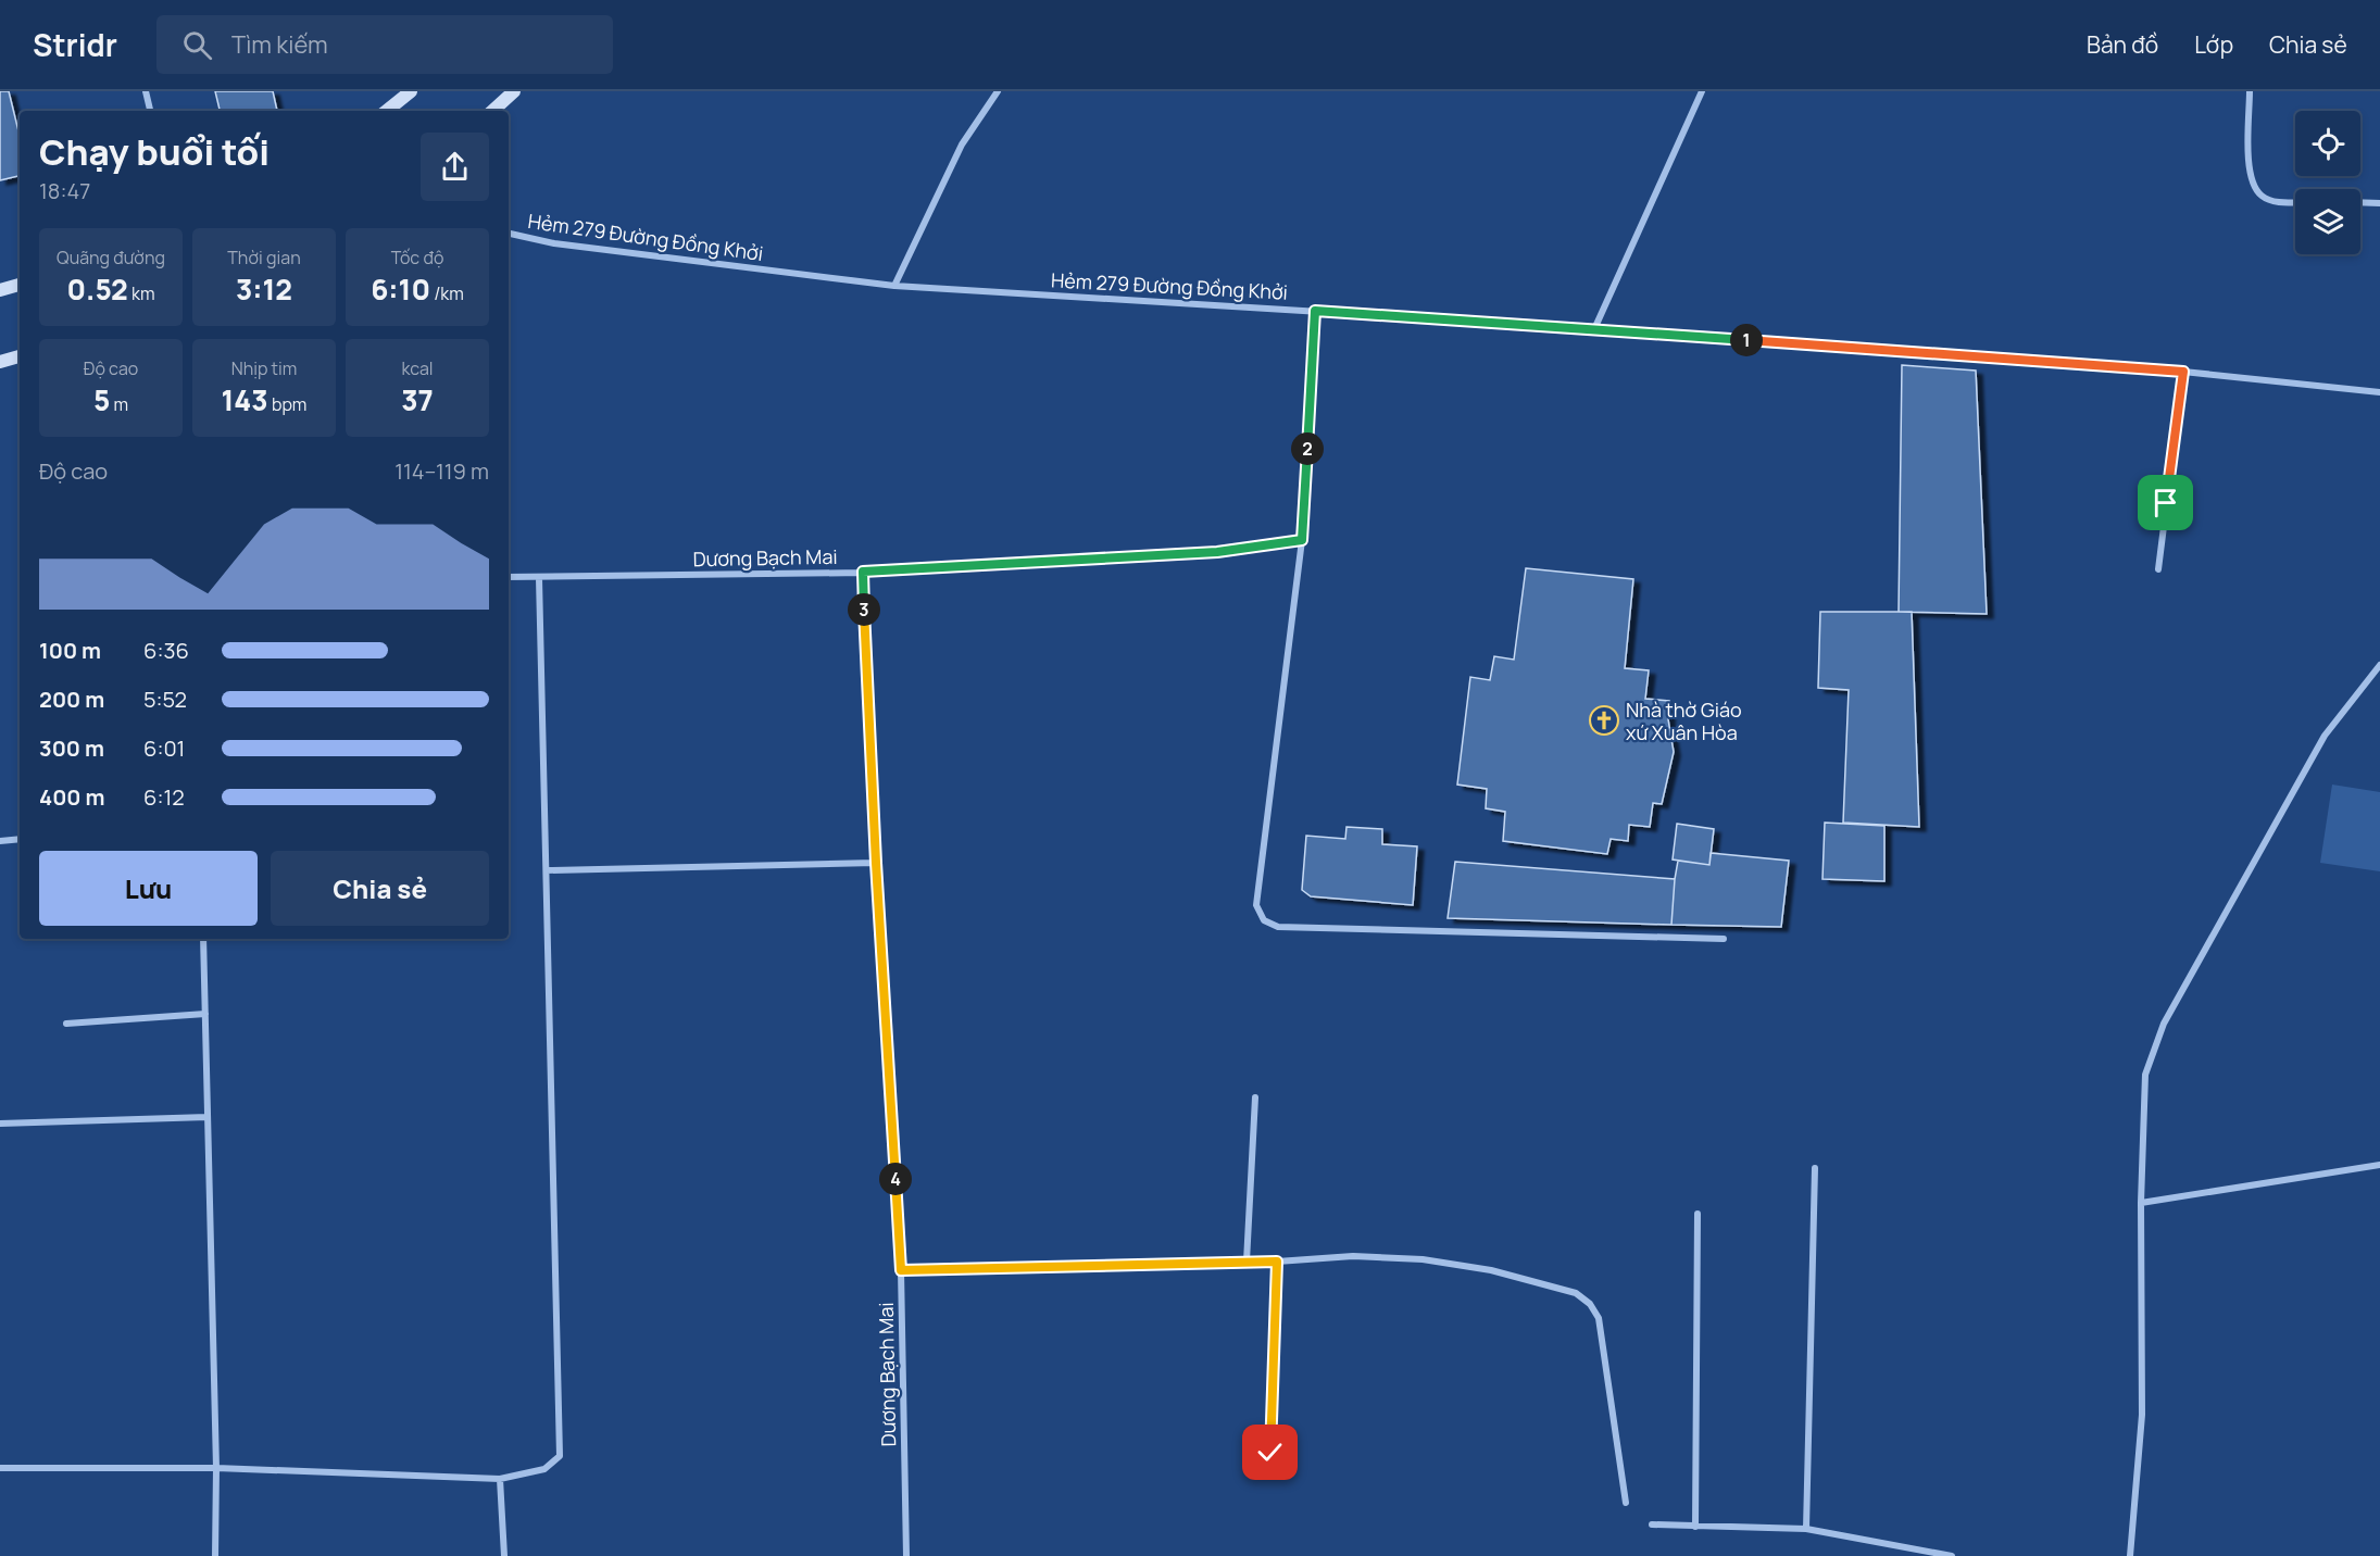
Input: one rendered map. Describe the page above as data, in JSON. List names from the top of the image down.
{
  "streets": {
    "street": ["Hẻm 279 Đường Đồng Khởi", "Dương Bạch Mai"]
  },
  "places": {
    "church": ["Nhà thờ Giáo xứ Xuân Hòa"]
  },
  "page": {
    "header": "Stridr",
    "search": "Tìm kiếm",
    "nav": ["Bản đồ", "Lớp", "Chia sẻ"],
    "heading": ["Chạy buổi tối", "18:47"],
    "stats": [
      ["Quãng đường", "0.52 km"],
      ["Thời gian", "3:12"],
      ["Tốc độ", "6:10 /km"],
      ["Độ cao", "5 m"],
      ["Nhịp tim", "143 bpm"],
      ["kcal", "37"]
    ],
    "pins": [
      "1",
      "2",
      "3",
      "4"
    ],
    "chart": ["Độ cao", "114–119 m"],
    "list": [
      {
        "name": "100 m",
        "note": "6:36"
      },
      {
        "name": "200 m",
        "note": "5:52"
      },
      {
        "name": "300 m",
        "note": "6:01"
      },
      {
        "name": "400 m",
        "note": "6:12"
      }
    ],
    "buttons": ["Lưu", "Chia sẻ"]
  }
}
